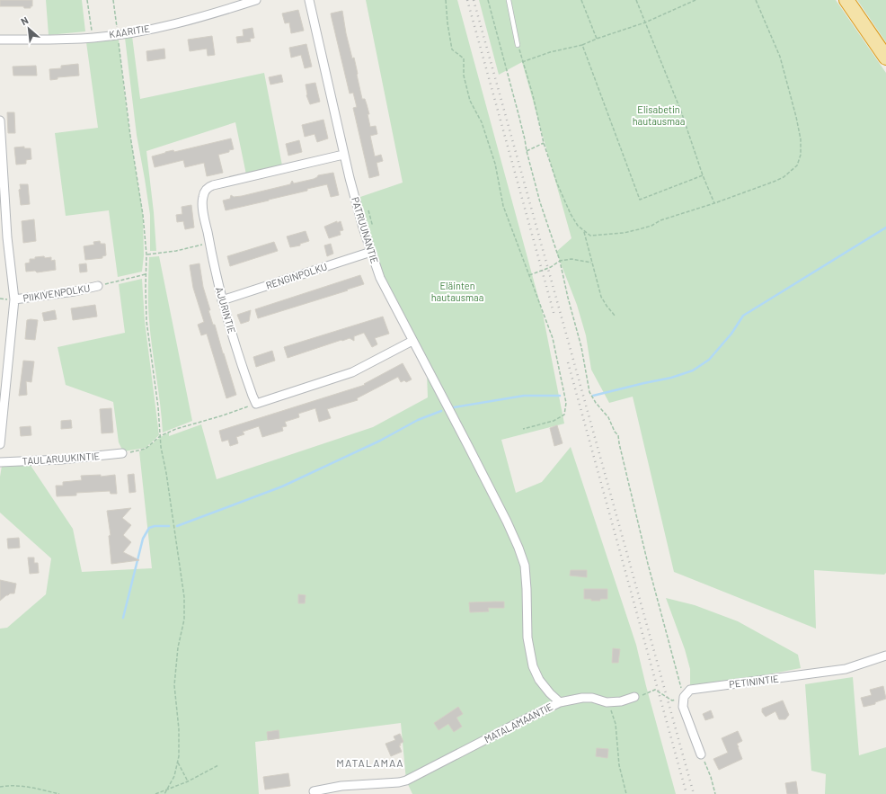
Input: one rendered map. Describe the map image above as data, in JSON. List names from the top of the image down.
{
  "streets": {
    "street": [
      "KAARITIE",
      "PATRUUNANTIE",
      "RENGINPOLKU",
      "PIIKIVENPOLKU",
      "AJURINTIE",
      "TAULARUUKINTIE",
      "PETININTIE",
      "MATALAMAANTIE"
    ]
  },
  "crossings": [
    ["PATRUUNANTIE", "RENGINPOLKU"],
    ["PATRUUNANTIE", "AJURINTIE"],
    ["PATRUUNANTIE", "MATALAMAANTIE"],
    ["RENGINPOLKU", "AJURINTIE"]
  ],
  "districts": ["MATALAMAA"],
  "parks": ["Elisabetin hautausmaa", "Eläinten hautausmaa"],
  "north": "top left"
}
